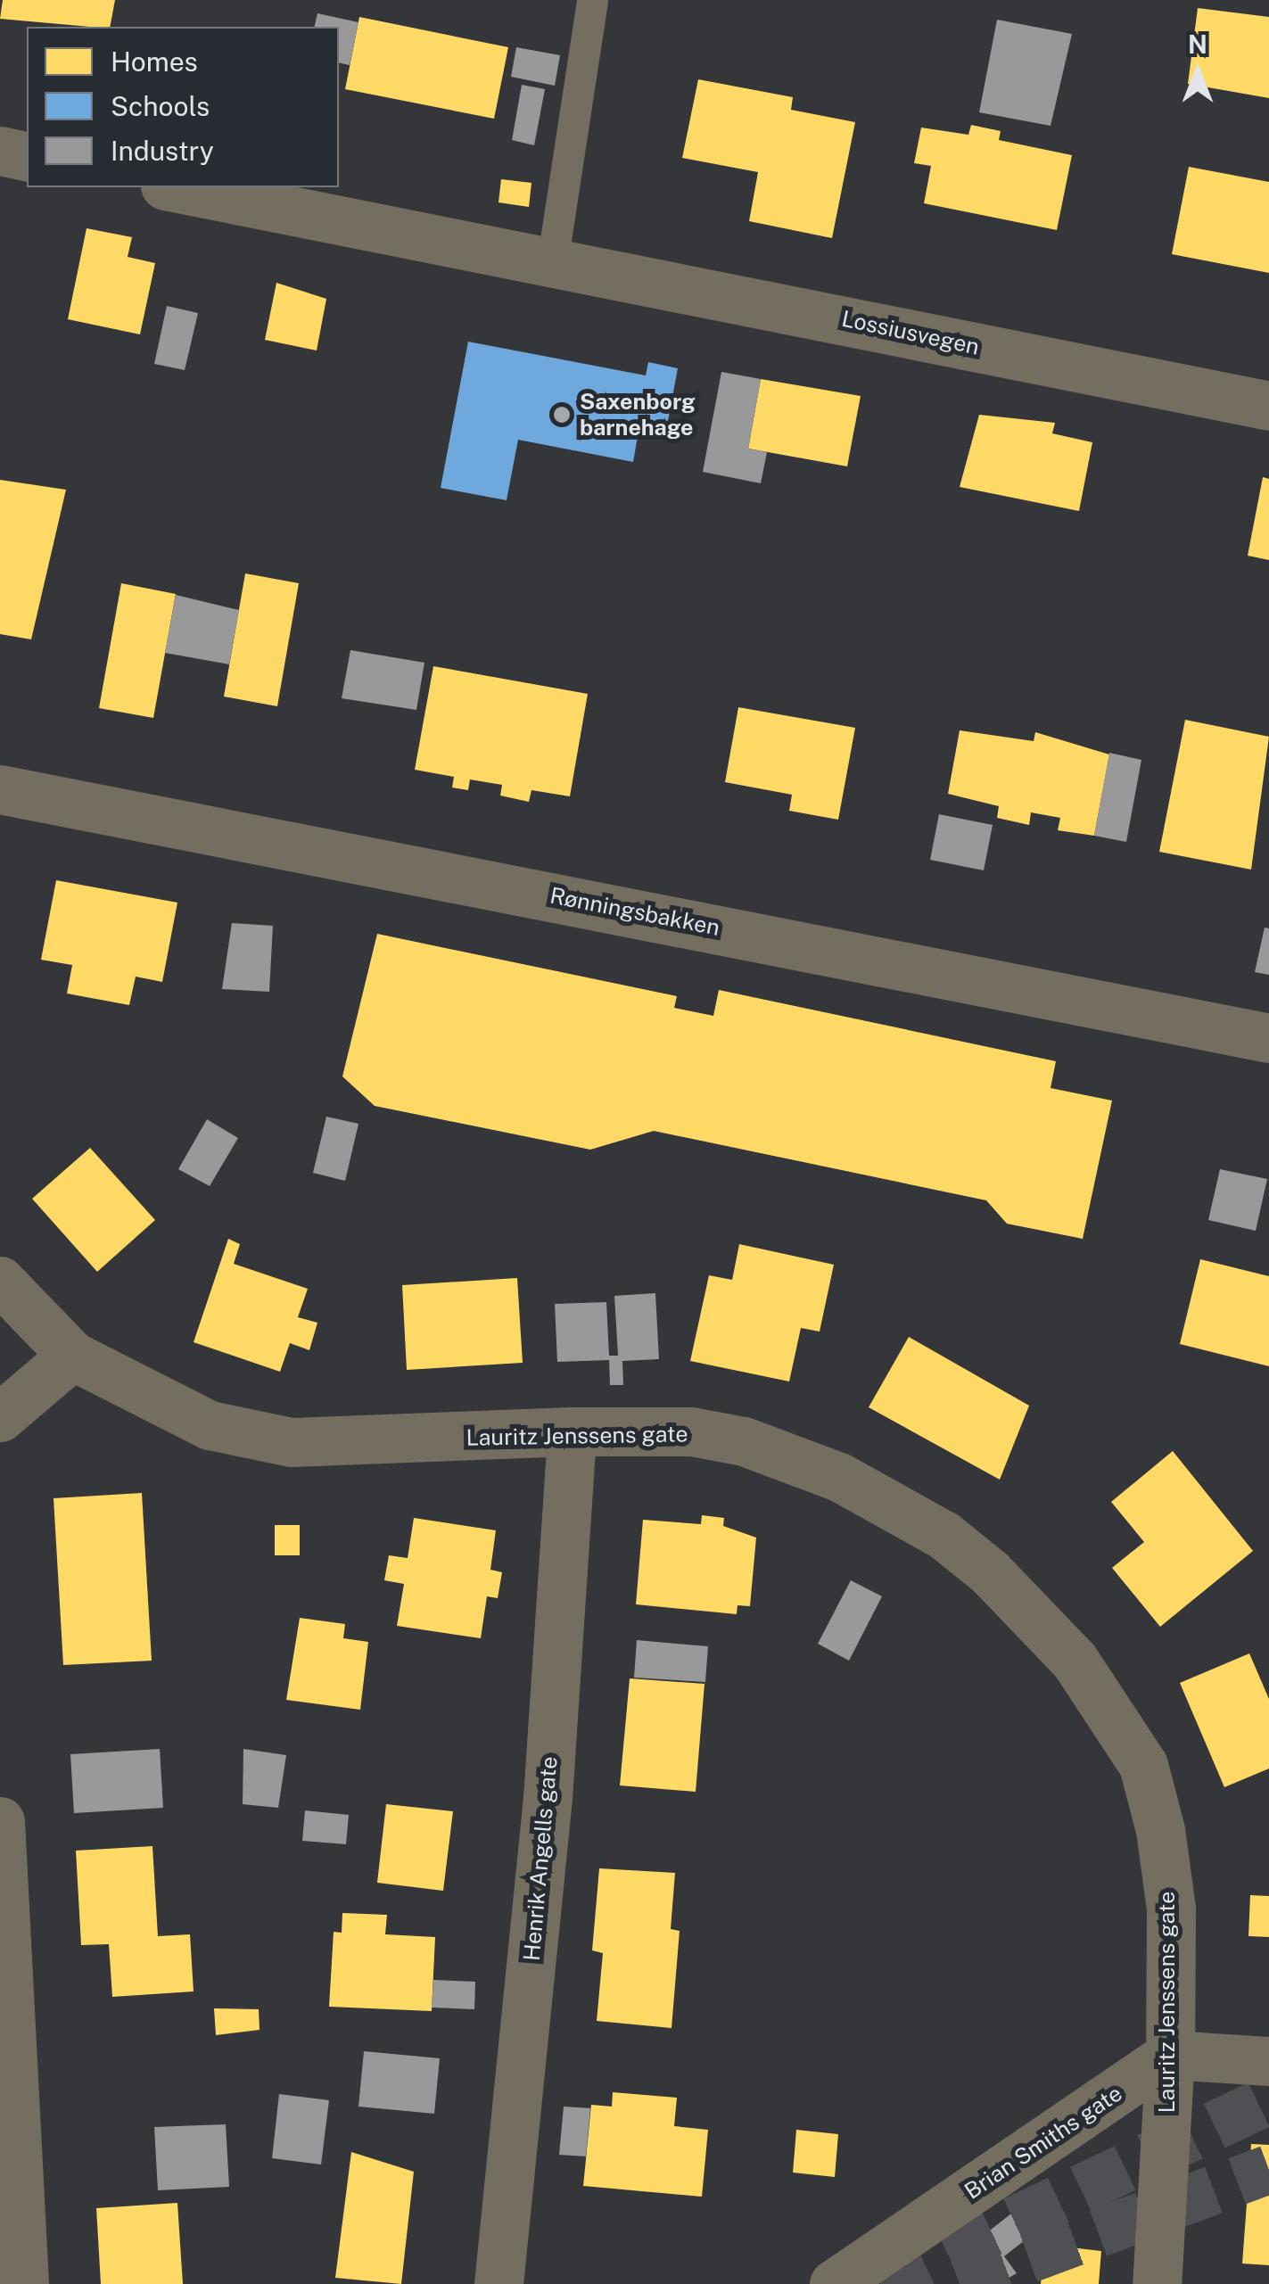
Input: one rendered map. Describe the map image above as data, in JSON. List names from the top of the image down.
{
  "streets": {
    "street": [
      "Lossiusvegen",
      "Rønningsbakken",
      "Lauritz Jenssens gate",
      "Henrik Angells gate",
      "Brian Smiths gate"
    ]
  },
  "crossings": [
    ["Lauritz Jenssens gate", "Henrik Angells gate"],
    ["Lauritz Jenssens gate", "Brian Smiths gate"]
  ],
  "places": ["Saxenborg barnehage"],
  "legend": ["Homes", "Schools", "Industry"],
  "north": "top"
}
